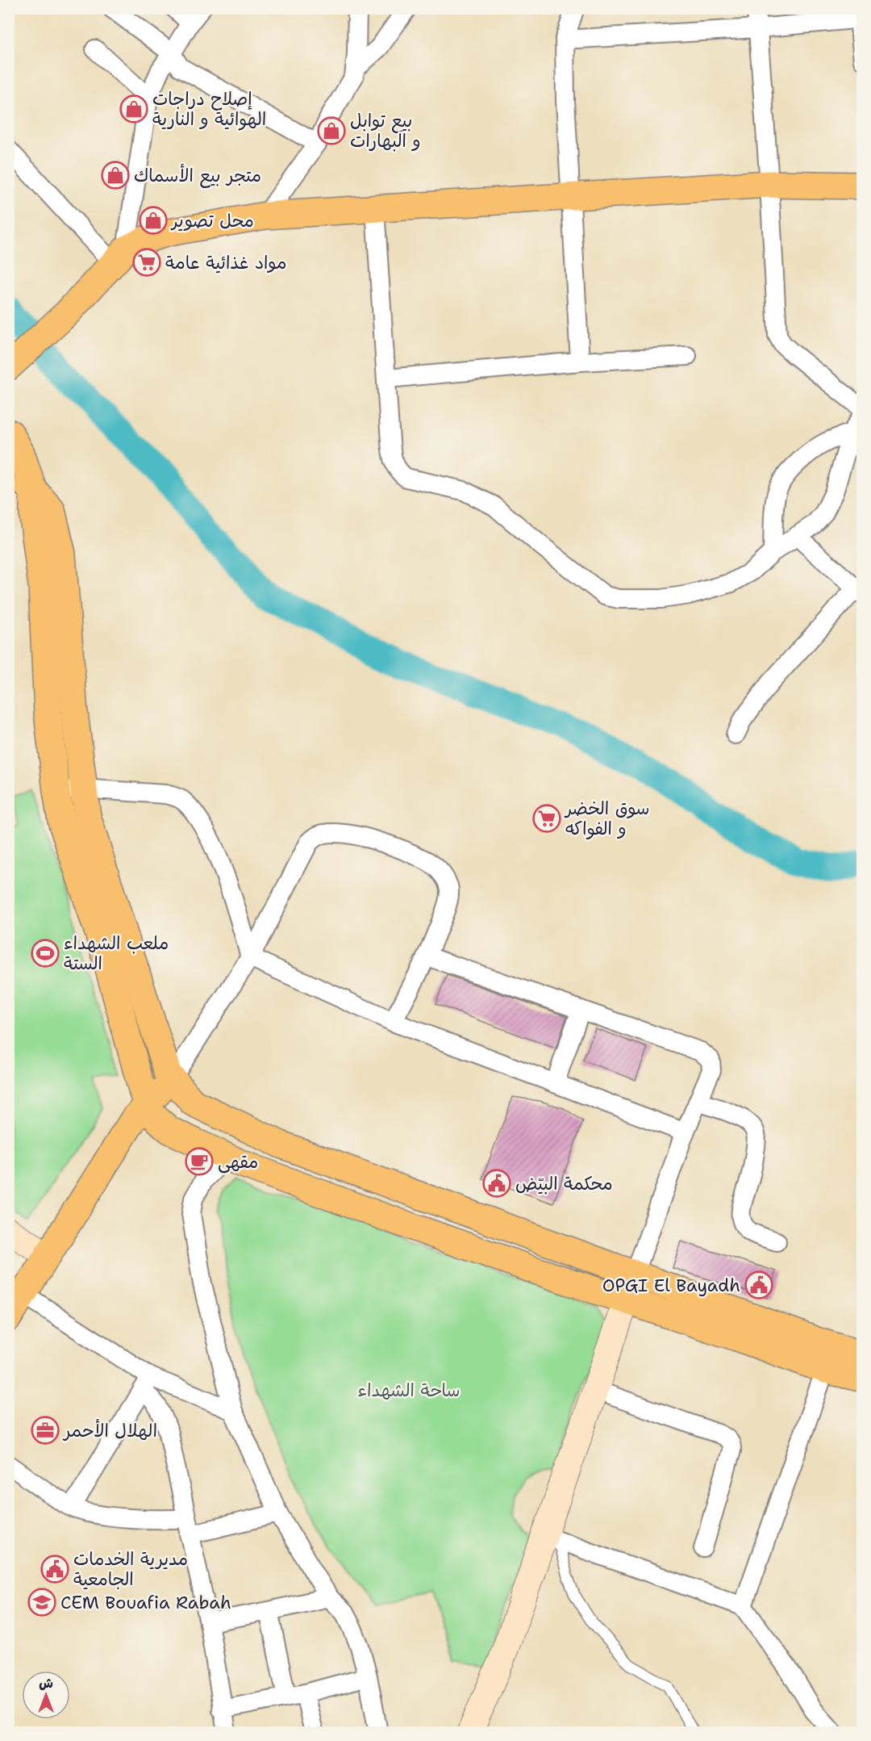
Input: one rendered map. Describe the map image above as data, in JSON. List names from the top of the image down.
{
  "parks": ["ساحة الشهداء"],
  "places": {
    "shop": [
      "إصلاح دراجات الهوائية و النارية",
      "بيع توابل و البهارات",
      "متجر بيع الأسماك",
      "محل تصوير"
    ],
    "supermarket": ["مواد غذائية عامة", "سوق الخضر و الفواكه"],
    "sports": ["ملعب الشهداء الستة"],
    "cafe": ["مقهى"],
    "public building": ["محكمة البيّض", "OPGI El Bayadh", "مديرية الخدمات الجامعية"],
    "office": ["الهلال الأحمر"],
    "school or university": ["CEM Bouafia Rabah"]
  },
  "north": "top"
}
